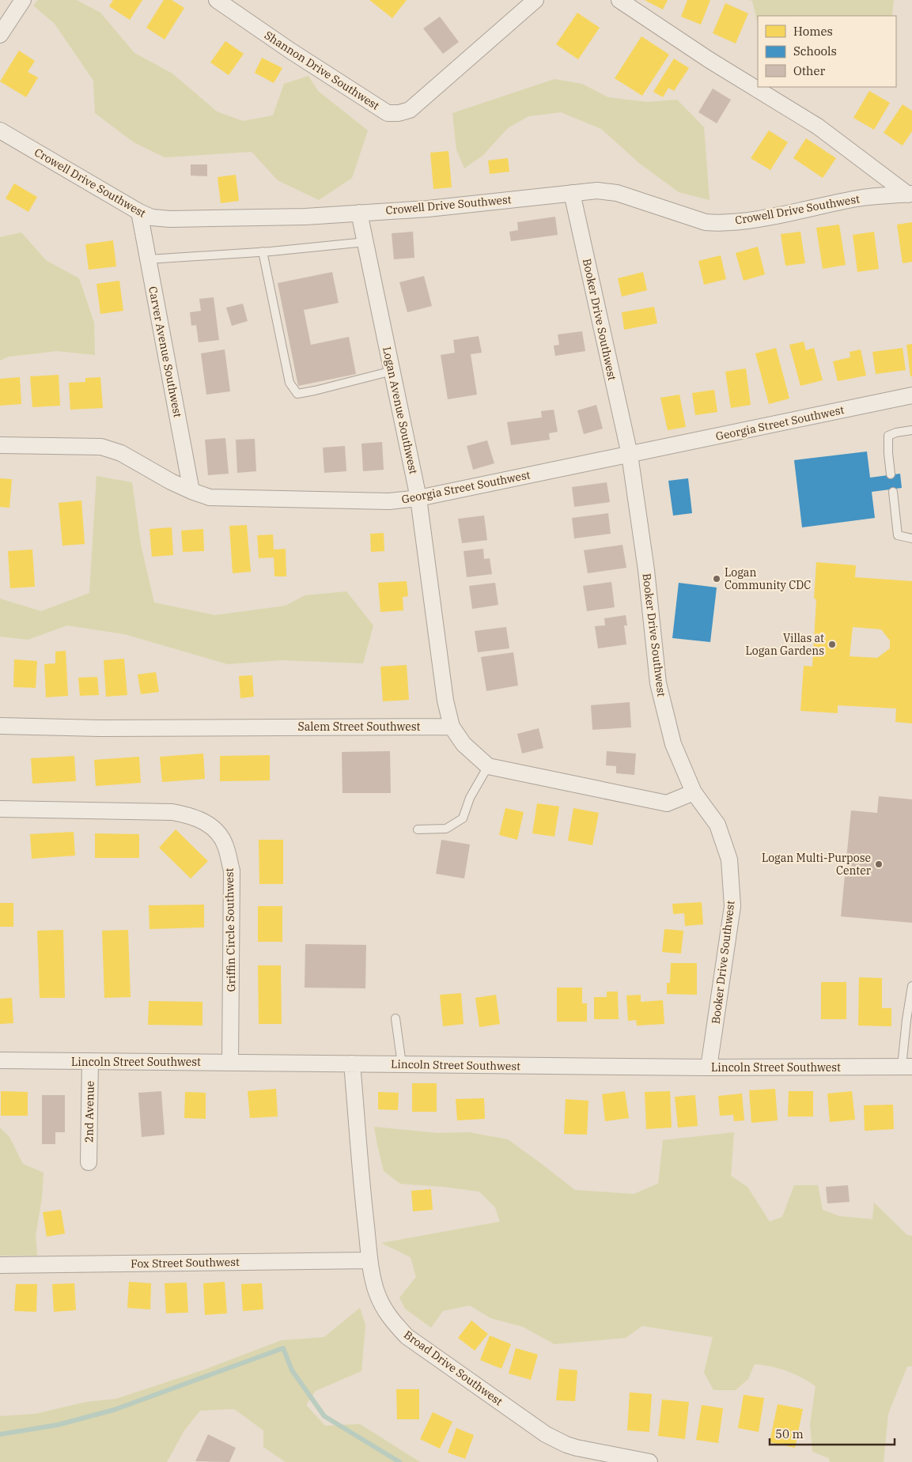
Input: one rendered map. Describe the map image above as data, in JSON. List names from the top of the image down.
{
  "streets": {
    "street": [
      "Shannon Drive Southwest",
      "Crowell Drive Southwest",
      "Booker Drive Southwest",
      "Carver Avenue Southwest",
      "Logan Avenue Southwest",
      "Georgia Street Southwest",
      "Salem Street Southwest",
      "Griffin Circle Southwest",
      "Lincoln Street Southwest",
      "2nd Avenue",
      "Fox Street Southwest",
      "Broad Drive Southwest"
    ]
  },
  "crossings": [
    ["Crowell Drive Southwest", "Booker Drive Southwest"],
    ["Crowell Drive Southwest", "Carver Avenue Southwest"],
    ["Crowell Drive Southwest", "Logan Avenue Southwest"],
    ["Booker Drive Southwest", "Georgia Street Southwest"],
    ["Booker Drive Southwest", "Lincoln Street Southwest"],
    ["Carver Avenue Southwest", "Georgia Street Southwest"],
    ["Logan Avenue Southwest", "Georgia Street Southwest"],
    ["Logan Avenue Southwest", "Salem Street Southwest"],
    ["Griffin Circle Southwest", "Lincoln Street Southwest"],
    ["Lincoln Street Southwest", "2nd Avenue"],
    ["Lincoln Street Southwest", "Broad Drive Southwest"],
    ["Fox Street Southwest", "Broad Drive Southwest"]
  ],
  "places": ["Logan Community CDC", "Villas at Logan Gardens", "Logan Multi-Purpose Center"],
  "legend": ["Homes", "Schools", "Other"],
  "scale_bar": "50 m"
}
